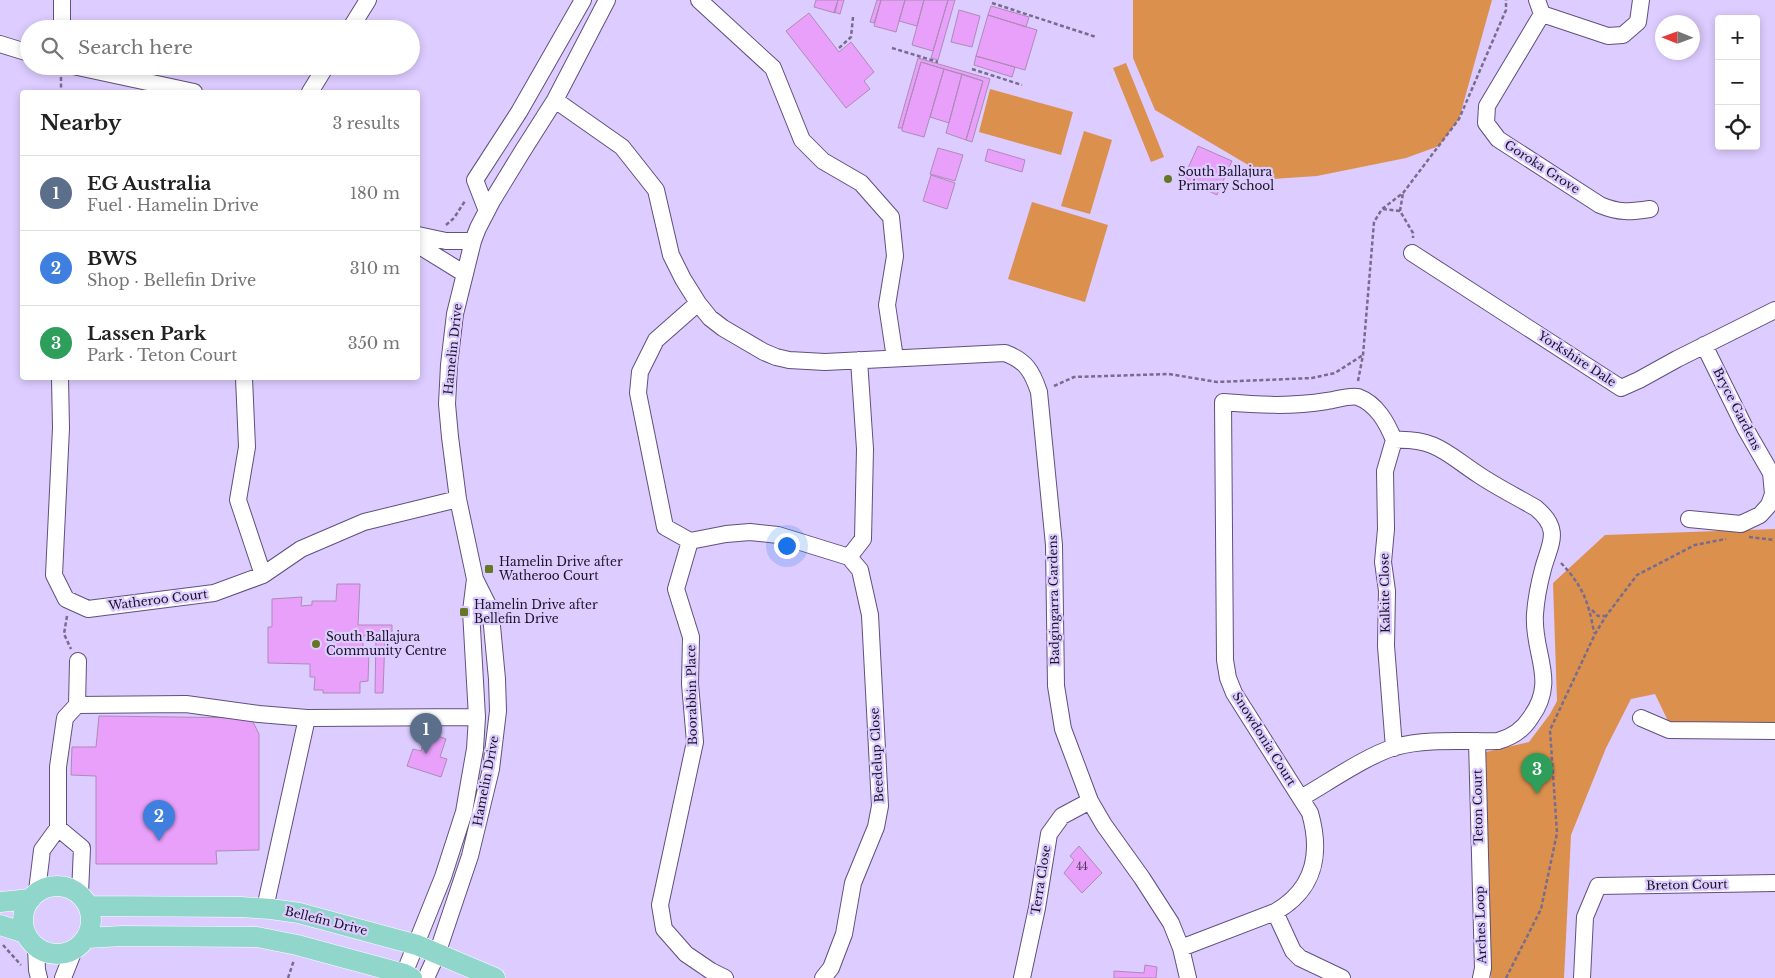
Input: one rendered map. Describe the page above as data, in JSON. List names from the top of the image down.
{
  "streets": {
    "main road": ["Bellefin Drive"],
    "street": [
      "Goroka Grove",
      "Hamelin Drive",
      "Yorkshire Dale",
      "Bryce Gardens",
      "Kalkite Close",
      "Watheroo Court",
      "Badgingarra Gardens",
      "Boorabbin Place",
      "Snowdonia Court",
      "Beedelup Close",
      "Teton Court",
      "Terra Close",
      "Breton Court",
      "Arches Loop"
    ]
  },
  "crossings": [
    ["Hamelin Drive", "Watheroo Court"],
    ["Hamelin Drive", "Badgingarra Gardens"],
    ["Hamelin Drive", "Bellefin Drive"],
    ["Yorkshire Dale", "Bryce Gardens"],
    ["Badgingarra Gardens", "Snowdonia Court"],
    ["Badgingarra Gardens", "Terra Close"],
    ["Teton Court", "Arches Loop"]
  ],
  "places": {
    "other": ["South Ballajura Primary School", "South Ballajura Community Centre"],
    "transit": ["Hamelin Drive after Watheroo Court", "Hamelin Drive after Bellefin Drive"]
  },
  "house_numbers": ["44"],
  "north": "left",
  "page": {
    "map_buttons": ["+", "−"],
    "search": "Search here",
    "heading": ["Nearby", "3 results"],
    "list": [
      {
        "mark": "1",
        "name": "EG Australia",
        "note": "Fuel · Hamelin Drive",
        "value": "180 m"
      },
      {
        "mark": "2",
        "name": "BWS",
        "note": "Shop · Bellefin Drive",
        "value": "310 m"
      },
      {
        "mark": "3",
        "name": "Lassen Park",
        "note": "Park · Teton Court",
        "value": "350 m"
      }
    ],
    "pins": ["1", "3", "2"]
  }
}
